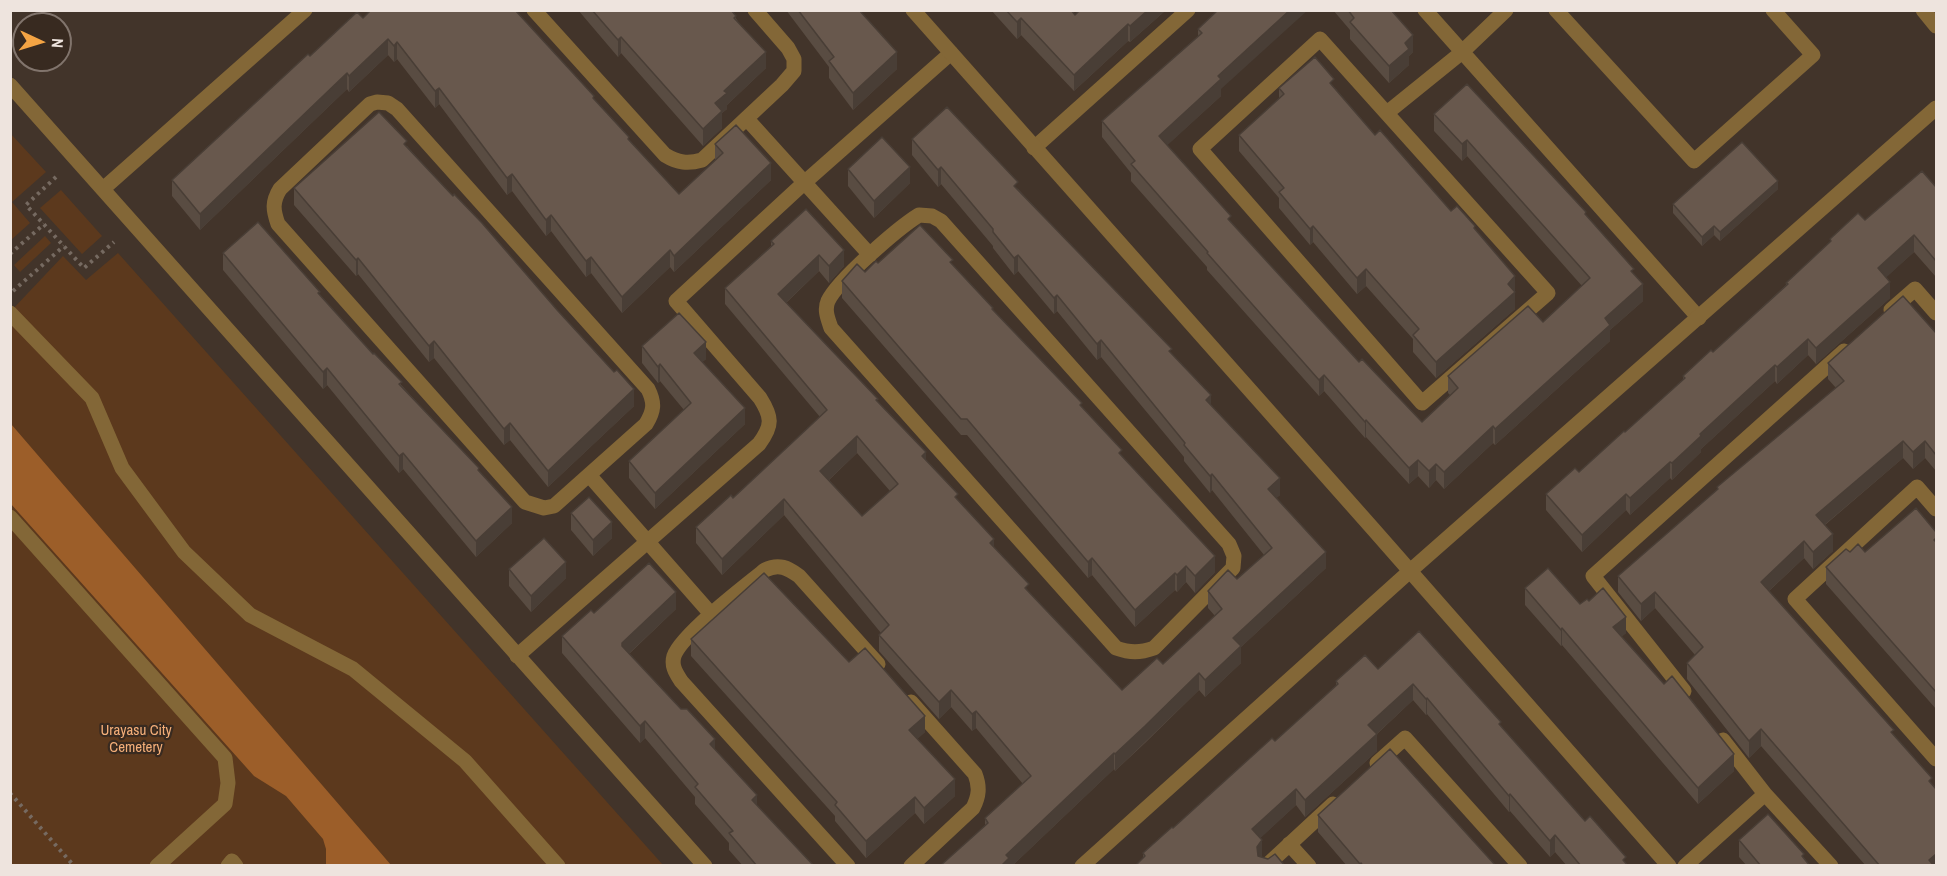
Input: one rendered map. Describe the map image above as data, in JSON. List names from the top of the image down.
{
  "parks": ["Urayasu City Cemetery"],
  "north": "right"
}
